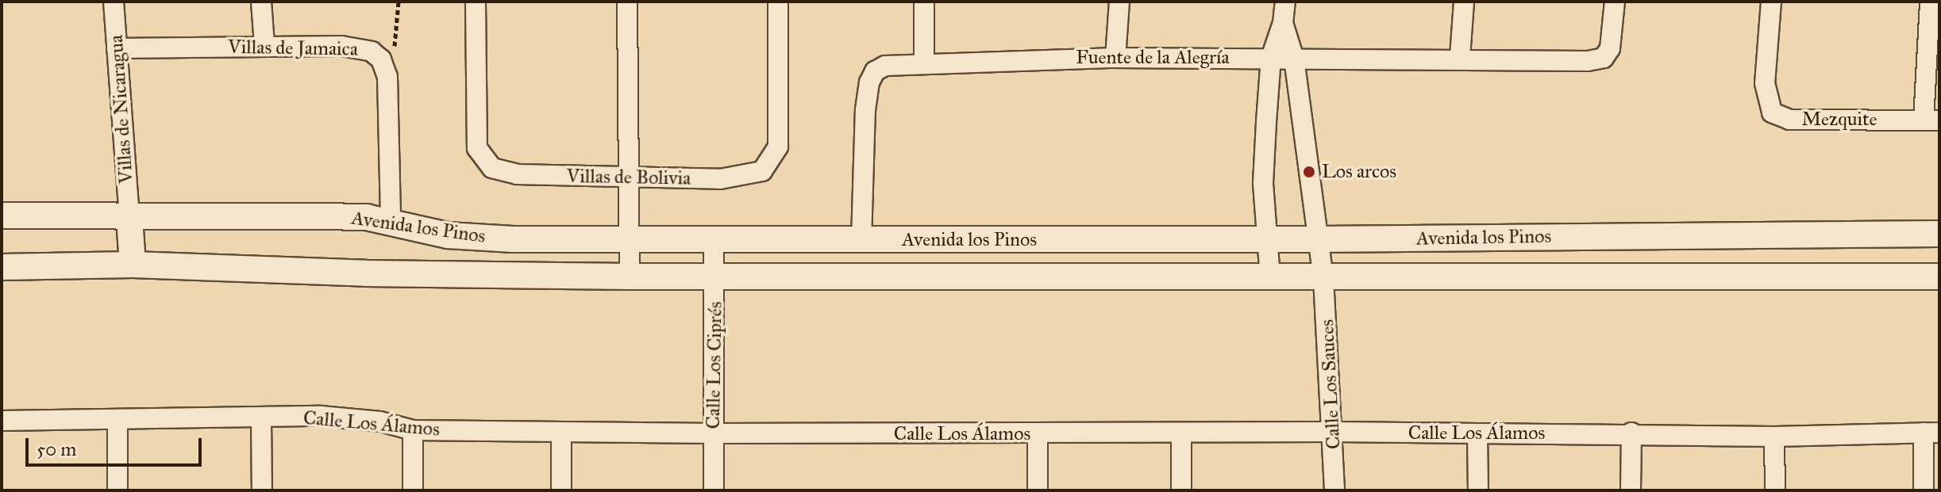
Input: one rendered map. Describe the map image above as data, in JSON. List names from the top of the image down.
{
  "streets": {
    "street": [
      "Villas de Jamaica",
      "Fuente de la Alegría",
      "Villas de Nicaragua",
      "Mezquite",
      "Villas de Bolivia",
      "Avenida los Pinos",
      "Calle Los Ciprés",
      "Calle Los Sauces",
      "Calle Los Álamos"
    ]
  },
  "crossings": [
    ["Villas de Jamaica", "Villas de Nicaragua"],
    ["Villas de Jamaica", "Avenida los Pinos"],
    ["Fuente de la Alegría", "Avenida los Pinos"],
    ["Fuente de la Alegría", "Calle Los Sauces"],
    ["Villas de Nicaragua", "Avenida los Pinos"],
    ["Avenida los Pinos", "Calle Los Ciprés"],
    ["Avenida los Pinos", "Calle Los Sauces"],
    ["Calle Los Ciprés", "Calle Los Álamos"],
    ["Calle Los Sauces", "Calle Los Álamos"]
  ],
  "places": ["Los arcos"],
  "scale_bar": "50 m"
}
